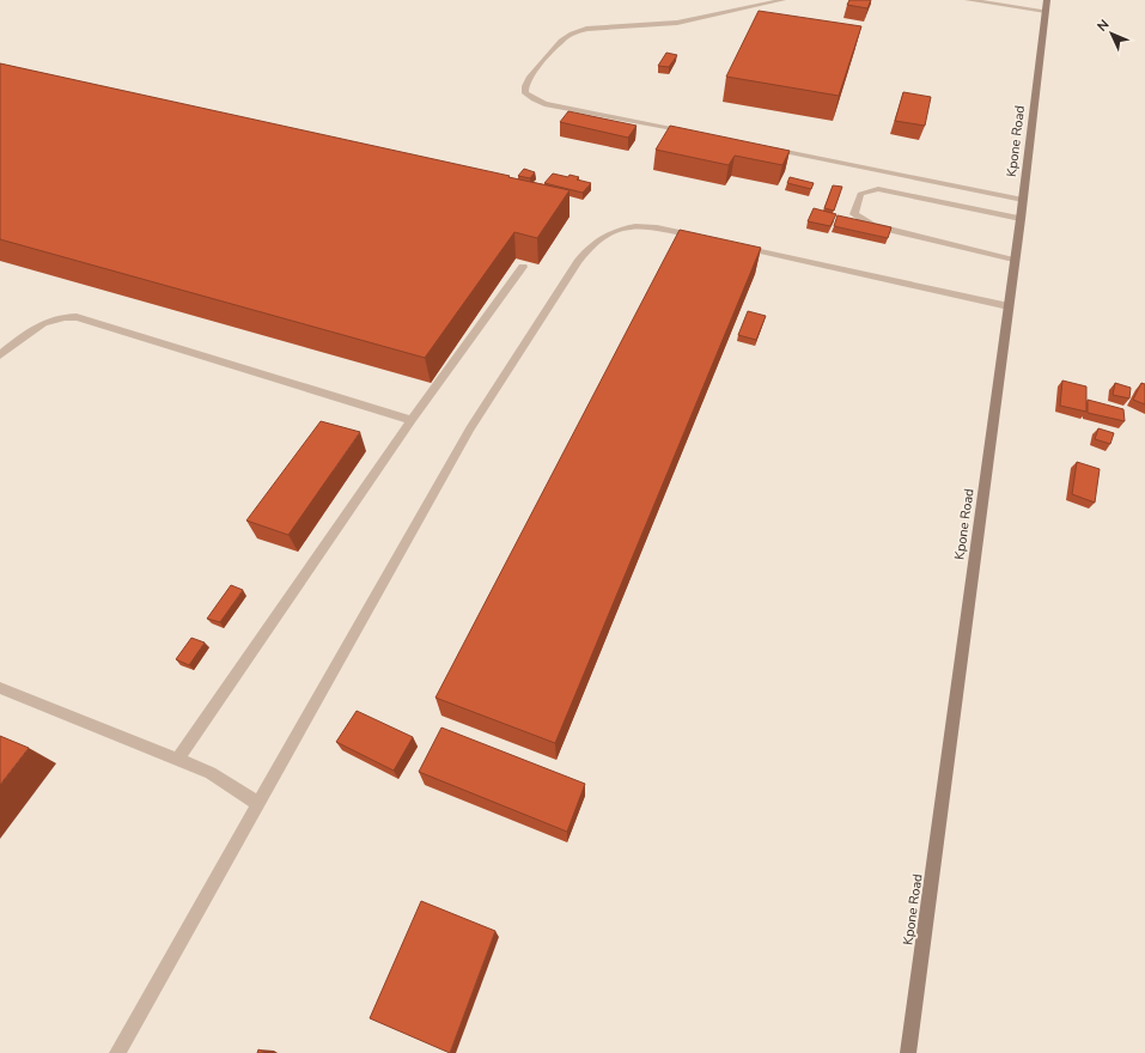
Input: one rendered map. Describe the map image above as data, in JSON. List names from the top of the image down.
{
  "streets": {
    "main road": ["Kpone Road"]
  },
  "north": "top left"
}
